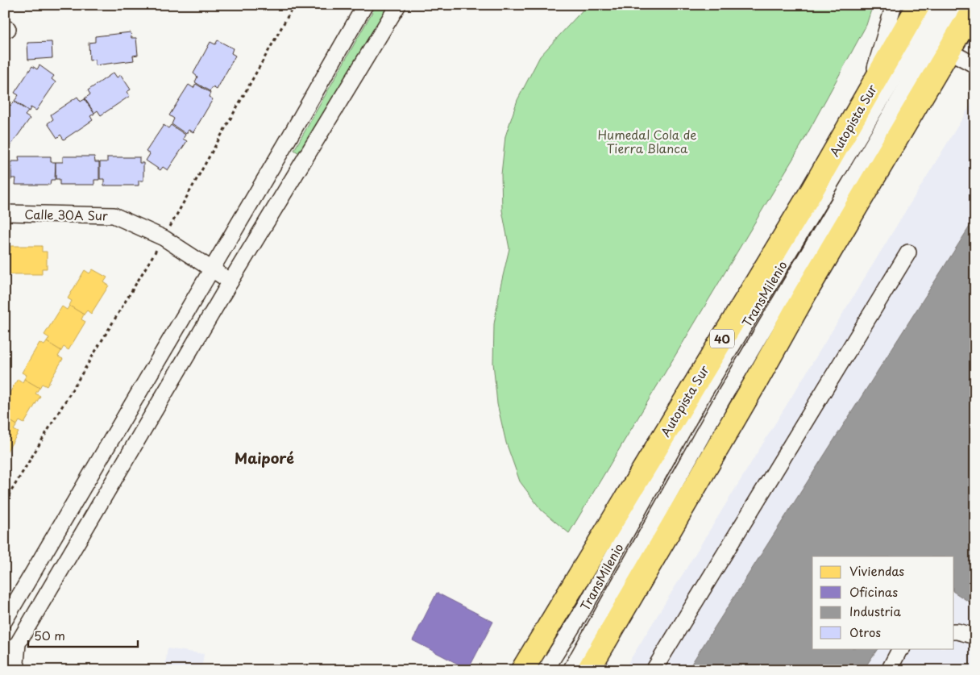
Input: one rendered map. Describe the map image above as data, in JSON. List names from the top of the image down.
{
  "streets": {
    "highway": ["Autopista Sur", "40"],
    "street": ["Calle 30A Sur", "TransMilenio"]
  },
  "districts": ["Maiporé"],
  "parks": ["Humedal Cola de Tierra Blanca"],
  "legend": [
    "Viviendas",
    "Oficinas",
    "Industria",
    "Otros"
  ],
  "scale_bar": "50 m"
}
